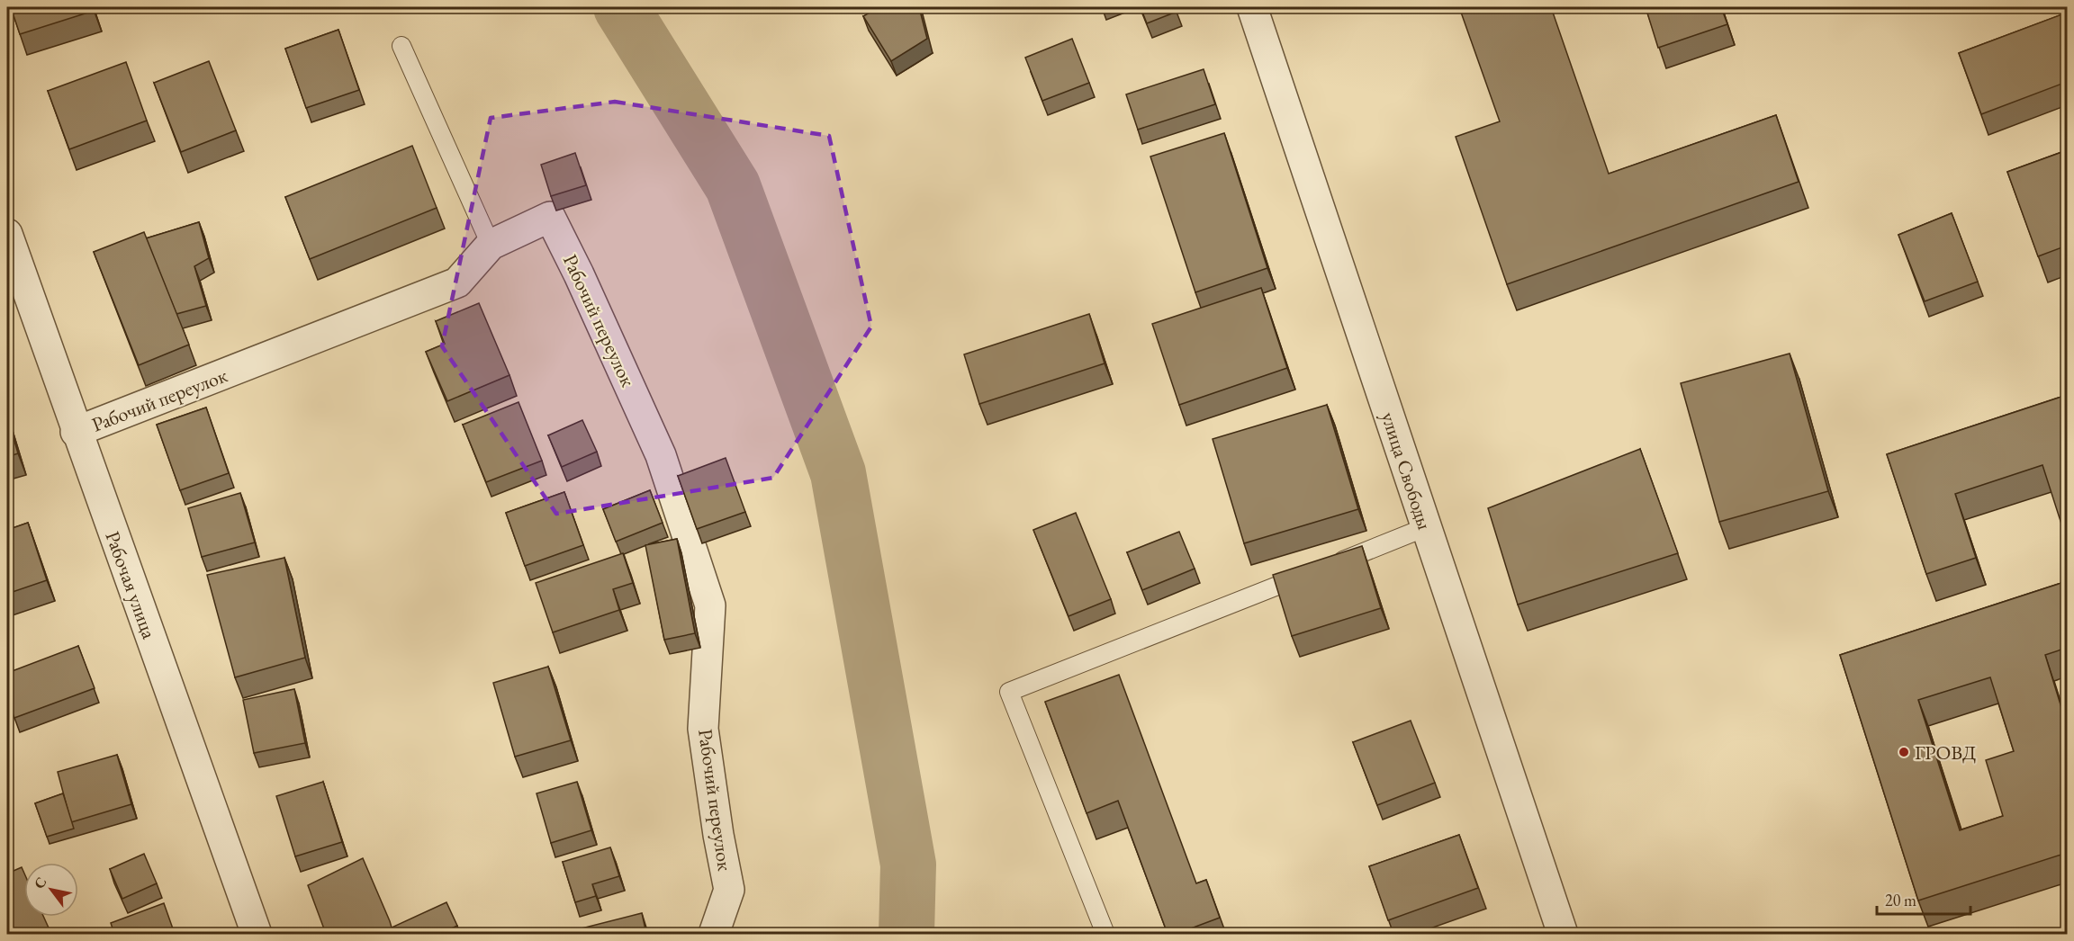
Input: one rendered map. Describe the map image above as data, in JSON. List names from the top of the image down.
{
  "streets": {
    "street": ["Рабочий переулок", "улица Свободы", "Рабочая улица"]
  },
  "crossings": [
    ["Рабочий переулок", "Рабочая улица"]
  ],
  "places": ["ГРОВД"],
  "scale_bar": "20 m",
  "north": "top left"
}
